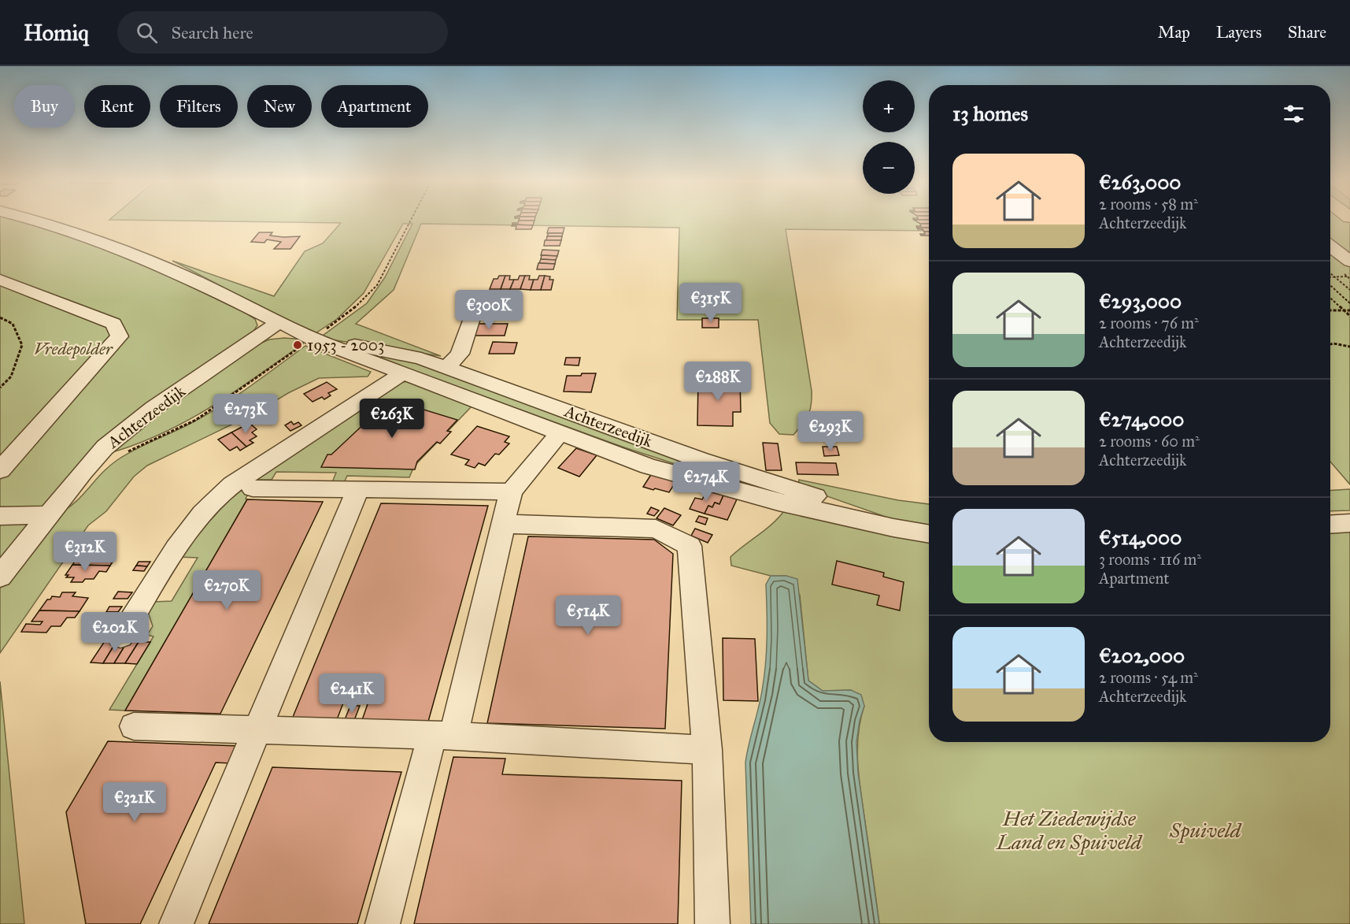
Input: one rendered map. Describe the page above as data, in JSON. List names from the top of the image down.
{
  "streets": {
    "street": ["Achterzeedijk"]
  },
  "parks": ["Vredepolder", "Het Ziedewijdse Land en Spuiveld", "Spuiveld"],
  "places": ["1953 - 2003"],
  "page": {
    "header": "Homiq",
    "search": "Search here",
    "nav": ["Map", "Layers", "Share"],
    "map_buttons": ["+", "−"],
    "chip": [
      "Buy",
      "Rent",
      "Filters",
      "New",
      "Apartment"
    ],
    "heading": "13 homes",
    "list": [
      {
        "name": "€263,000",
        "note": "2 rooms · 58 m² · Achterzeedijk"
      },
      {
        "name": "€293,000",
        "note": "2 rooms · 76 m² · Achterzeedijk"
      },
      {
        "name": "€274,000",
        "note": "2 rooms · 60 m² · Achterzeedijk"
      },
      {
        "name": "€514,000",
        "note": "3 rooms · 116 m² · Apartment"
      },
      {
        "name": "€202,000",
        "note": "2 rooms · 54 m² · Achterzeedijk"
      }
    ],
    "price": [
      "€315K",
      "€300K",
      "€288K",
      "€273K",
      "€263K",
      "€293K",
      "€274K",
      "€312K",
      "€270K",
      "€514K",
      "€202K",
      "€241K",
      "€321K"
    ]
  }
}
